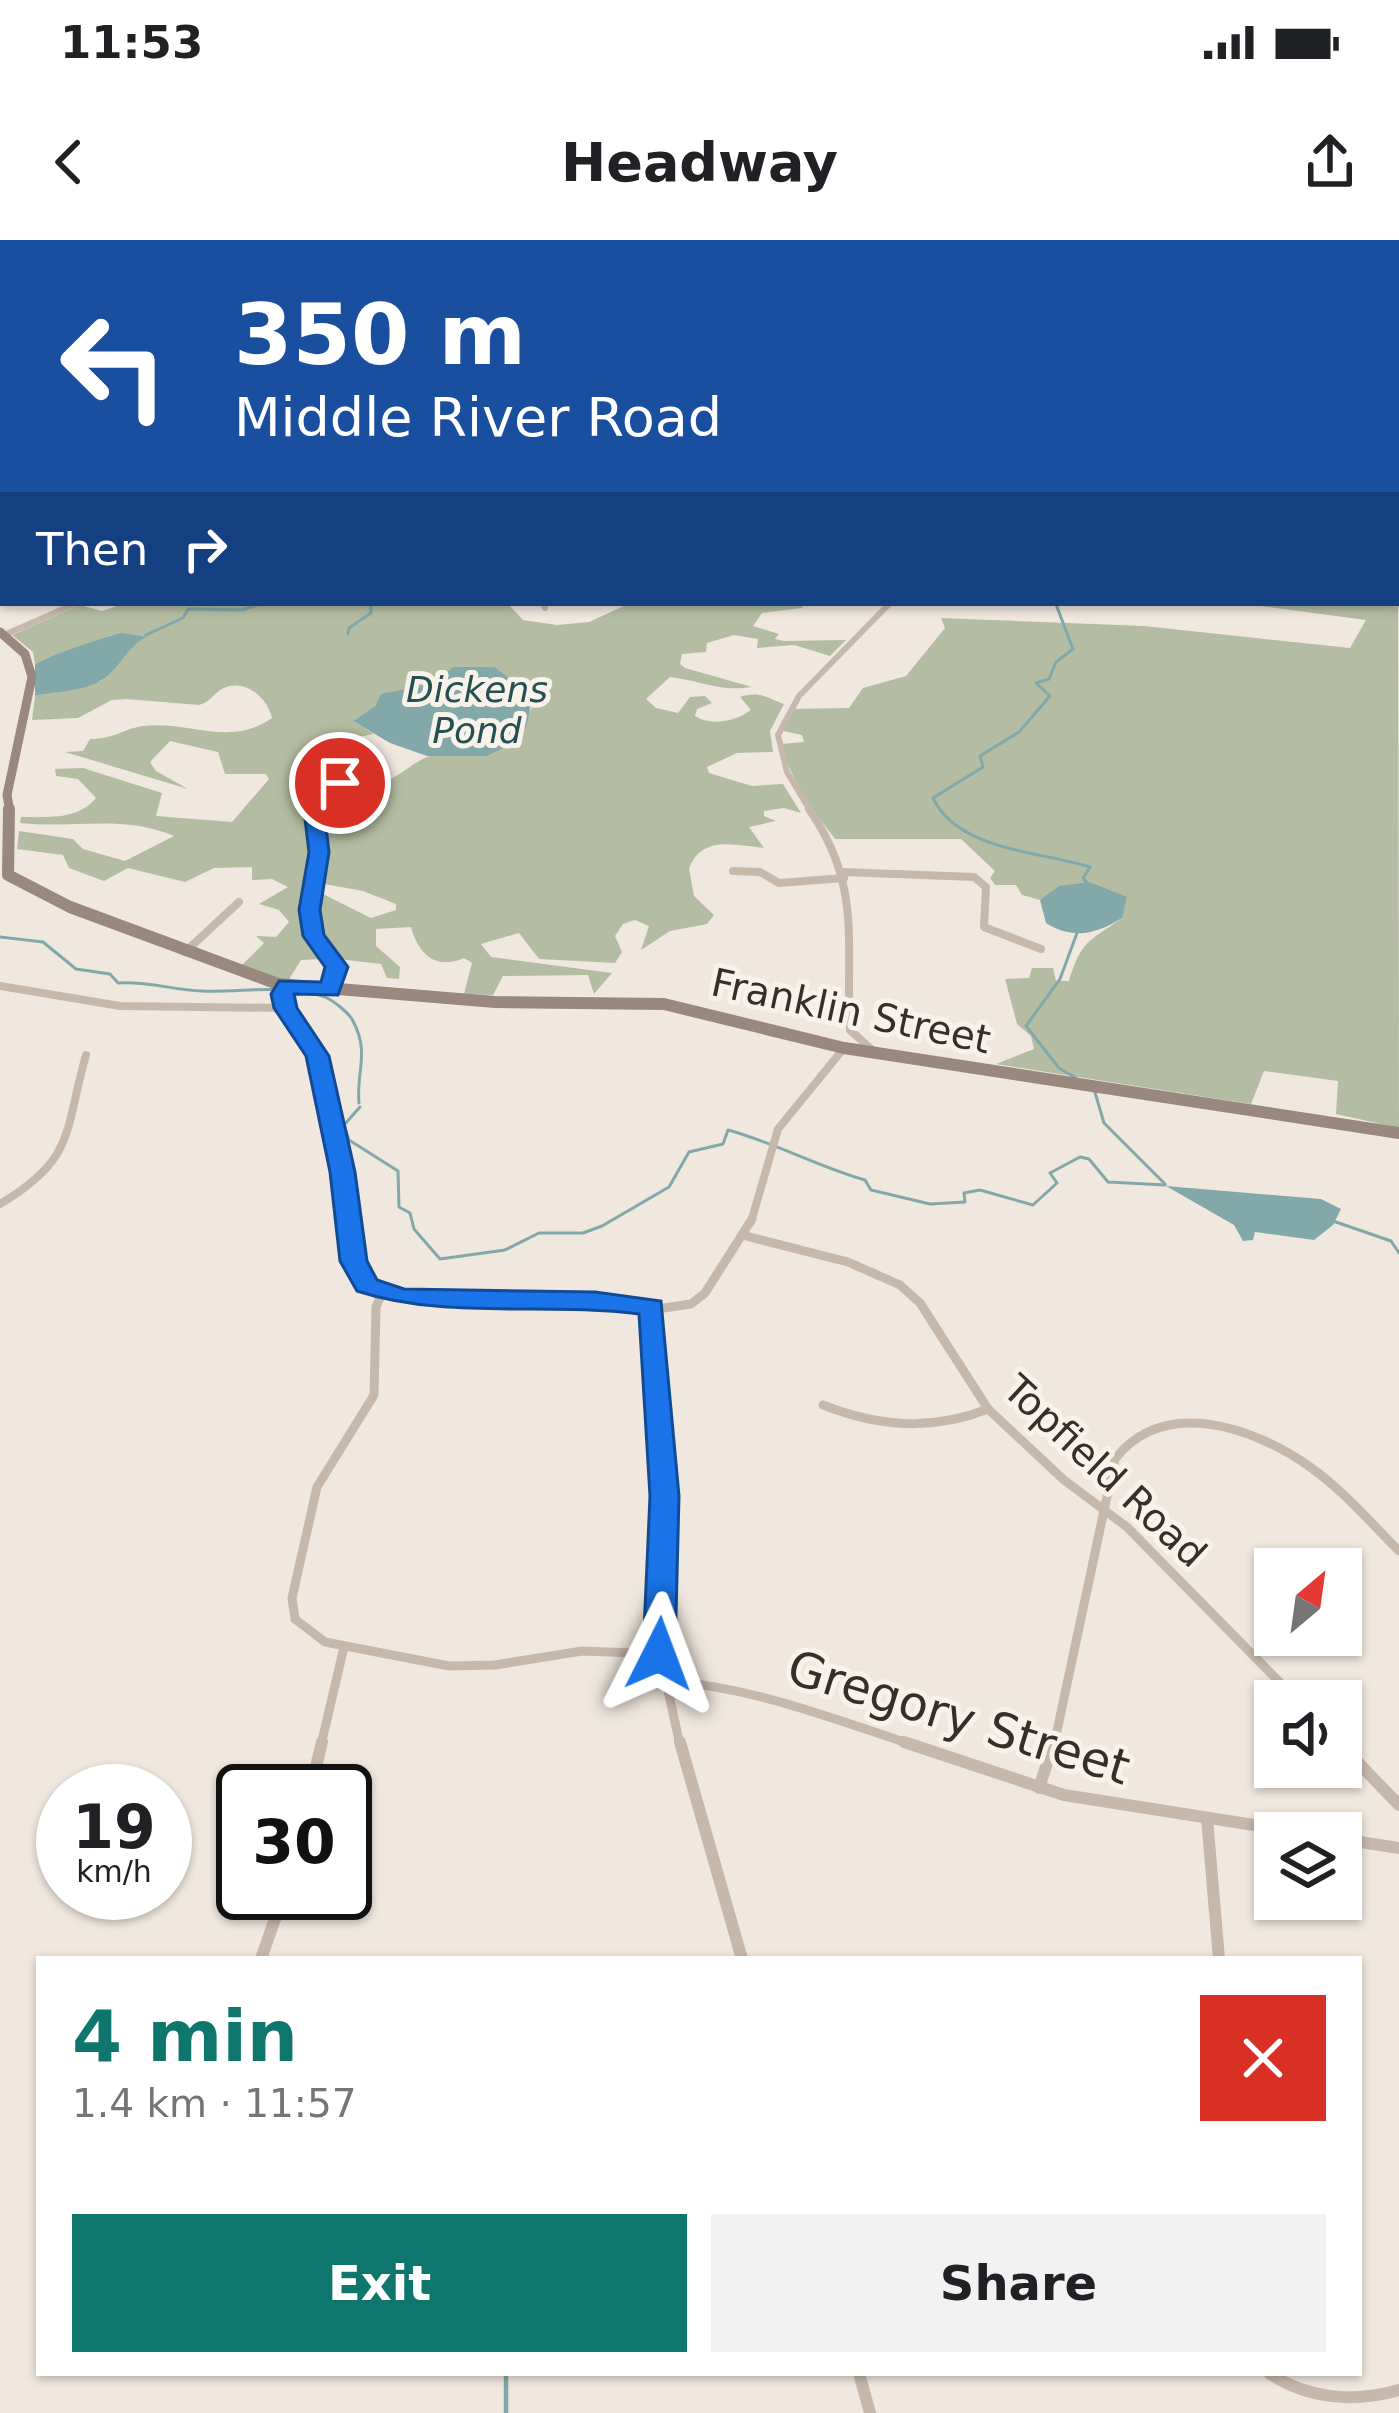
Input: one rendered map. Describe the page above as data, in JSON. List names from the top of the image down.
{
  "streets": {
    "main road": ["Franklin Street"],
    "street": ["Topfield Road", "Gregory Street"]
  },
  "water": ["Dickens Pond"],
  "north": "top right",
  "page": {
    "status": "11:53",
    "header": "Headway",
    "turn": ["350 m", "Middle River Road"],
    "then": "Then",
    "speed": "19 km/h",
    "limit": "30",
    "heading": ["4 min", "1.4 km · 11:57"],
    "buttons": ["Exit", "Share"]
  }
}
